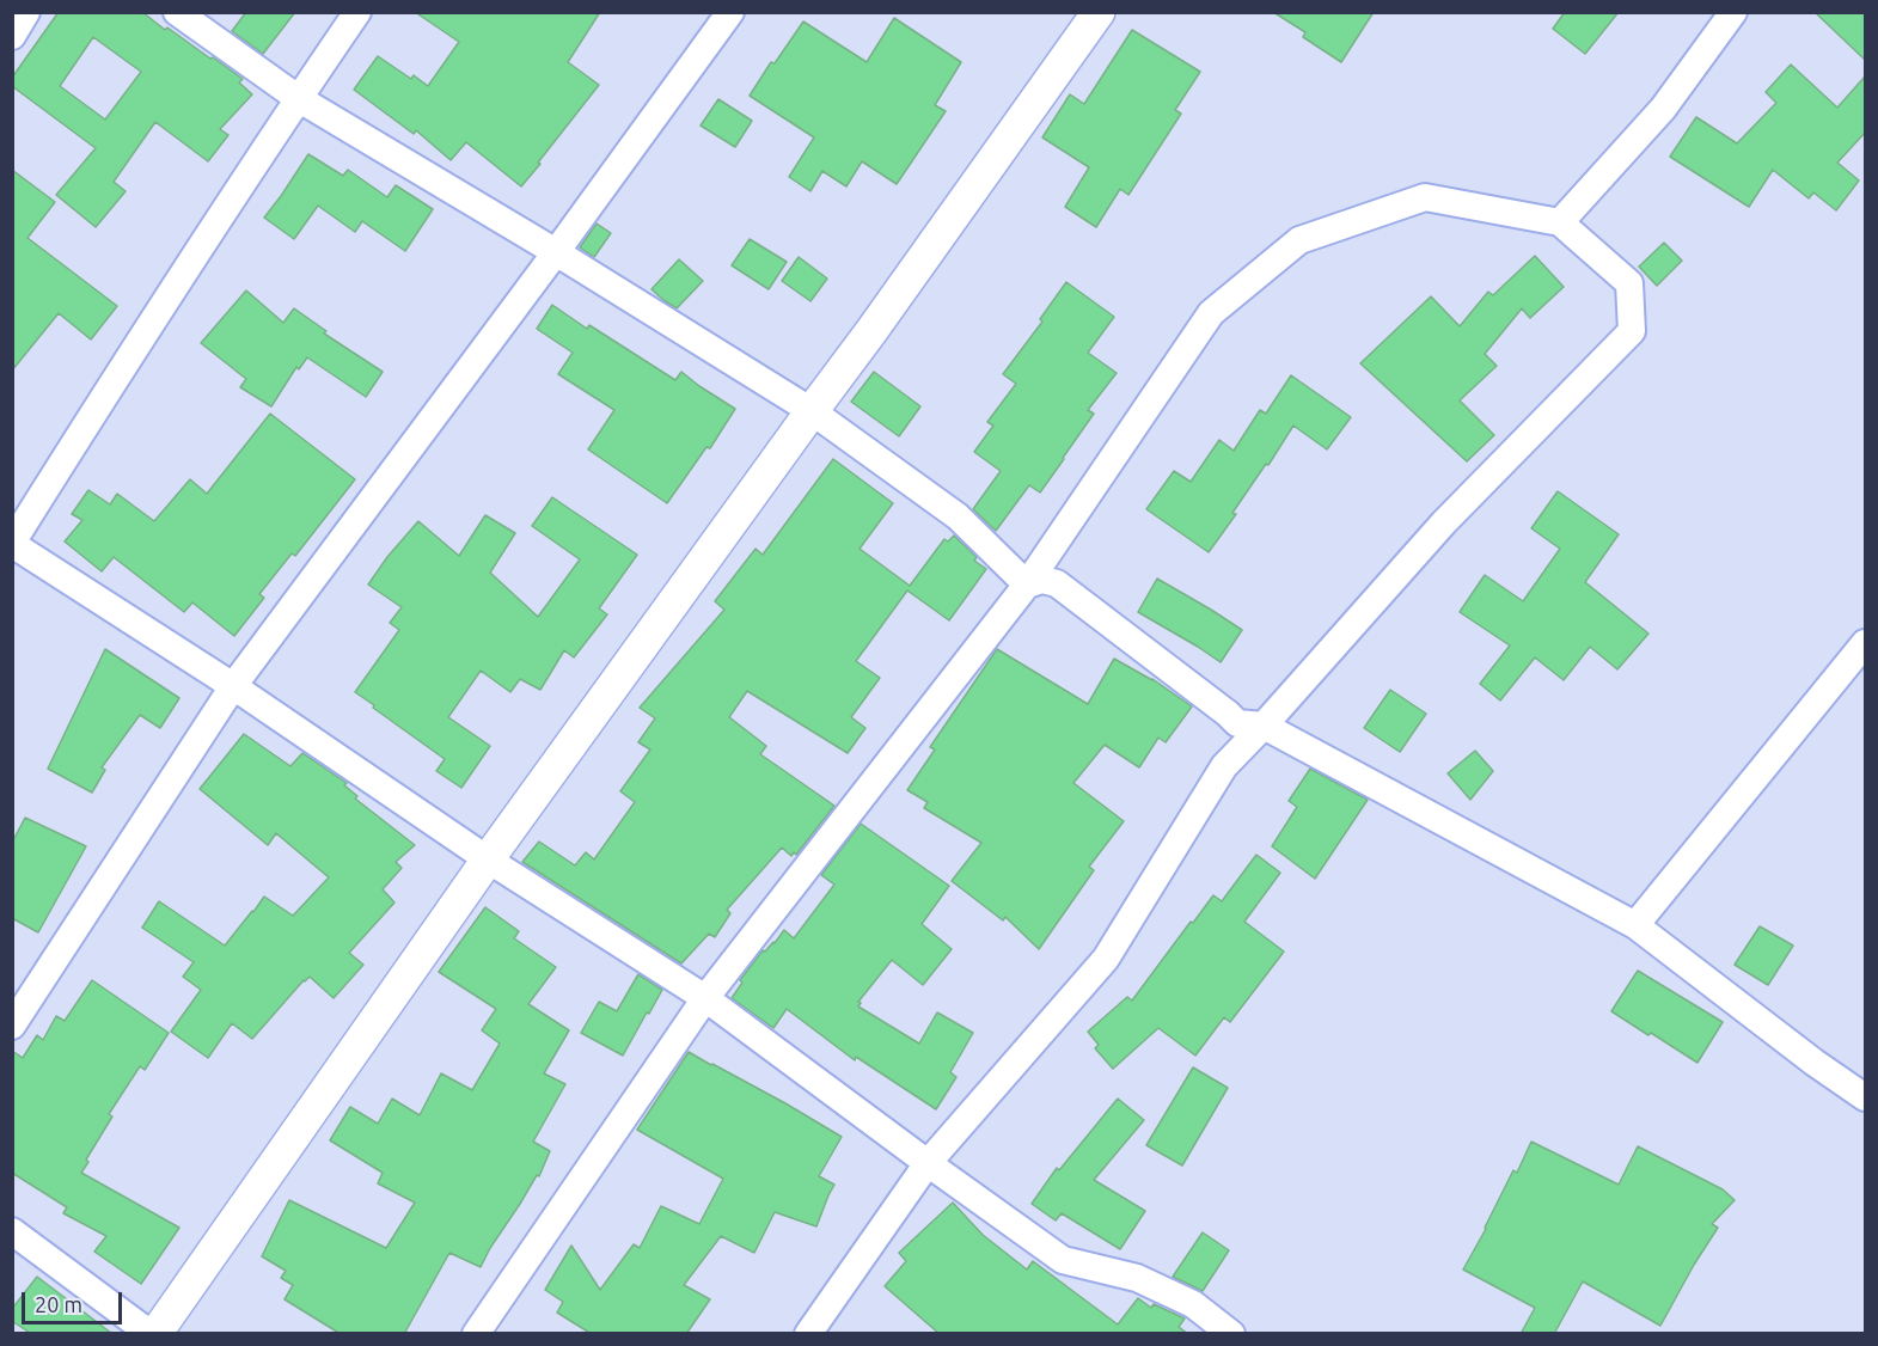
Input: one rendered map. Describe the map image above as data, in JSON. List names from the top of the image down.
{
  "scale_bar": "20 m"
}
